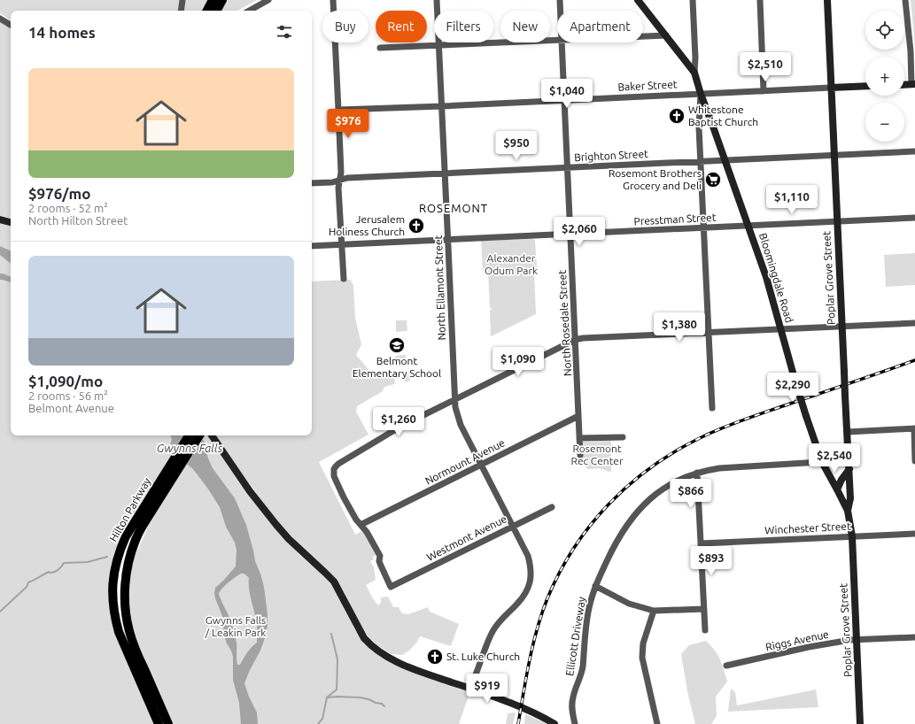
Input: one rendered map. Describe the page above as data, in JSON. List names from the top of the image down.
{
  "streets": {
    "main road": ["Hilton Parkway"],
    "street": [
      "Baker Street",
      "Brighton Street",
      "Presstman Street",
      "Bloomingdale Road",
      "Poplar Grove Street",
      "North Ellamont Street",
      "North Rosedale Street",
      "Normount Avenue",
      "Winchester Street",
      "Westmont Avenue",
      "Ellicott Driveway",
      "Riggs Avenue"
    ]
  },
  "crossings": [
    ["Baker Street", "Bloomingdale Road"],
    ["Baker Street", "Poplar Grove Street"],
    ["Baker Street", "North Ellamont Street"],
    ["Baker Street", "North Rosedale Street"],
    ["Brighton Street", "Bloomingdale Road"],
    ["Brighton Street", "Poplar Grove Street"],
    ["Brighton Street", "North Ellamont Street"],
    ["Brighton Street", "North Rosedale Street"],
    ["Presstman Street", "Bloomingdale Road"],
    ["Presstman Street", "Poplar Grove Street"],
    ["Presstman Street", "North Ellamont Street"],
    ["Presstman Street", "North Rosedale Street"],
    ["Bloomingdale Road", "Poplar Grove Street"],
    ["Bloomingdale Road", "Winchester Street"],
    ["Bloomingdale Road", "Ellicott Driveway"],
    ["Poplar Grove Street", "Winchester Street"],
    ["Poplar Grove Street", "Ellicott Driveway"],
    ["Poplar Grove Street", "Riggs Avenue"],
    ["North Ellamont Street", "Normount Avenue"],
    ["North Ellamont Street", "Westmont Avenue"],
    ["North Rosedale Street", "Normount Avenue"],
    ["Normount Avenue", "Westmont Avenue"]
  ],
  "districts": ["ROSEMONT"],
  "water": ["Gwynns Falls"],
  "parks": ["Alexander Odum Park", "Rosemont Rec Center", "Gwynns Falls / Leakin Park"],
  "places": {
    "church": ["Whitestone Baptist Church", "Jerusalem Holiness Church", "St. Luke Church"],
    "supermarket": ["Rosemont Brothers Grocery and Deli"],
    "school or university": ["Belmont Elementary School"]
  },
  "page": {
    "map_buttons": ["+", "−"],
    "chip": [
      "Buy",
      "Rent",
      "Filters",
      "New",
      "Apartment"
    ],
    "heading": "14 homes",
    "price": [
      "$2,510",
      "$1,040",
      "$976",
      "$950",
      "$1,110",
      "$2,060",
      "$1,380",
      "$1,090",
      "$2,290",
      "$1,260",
      "$2,540",
      "$866",
      "$893",
      "$919"
    ],
    "list": [
      {
        "name": "$976/mo",
        "note": "2 rooms · 52 m² · North Hilton Street"
      },
      {
        "name": "$1,090/mo",
        "note": "2 rooms · 56 m² · Belmont Avenue"
      }
    ]
  }
}
